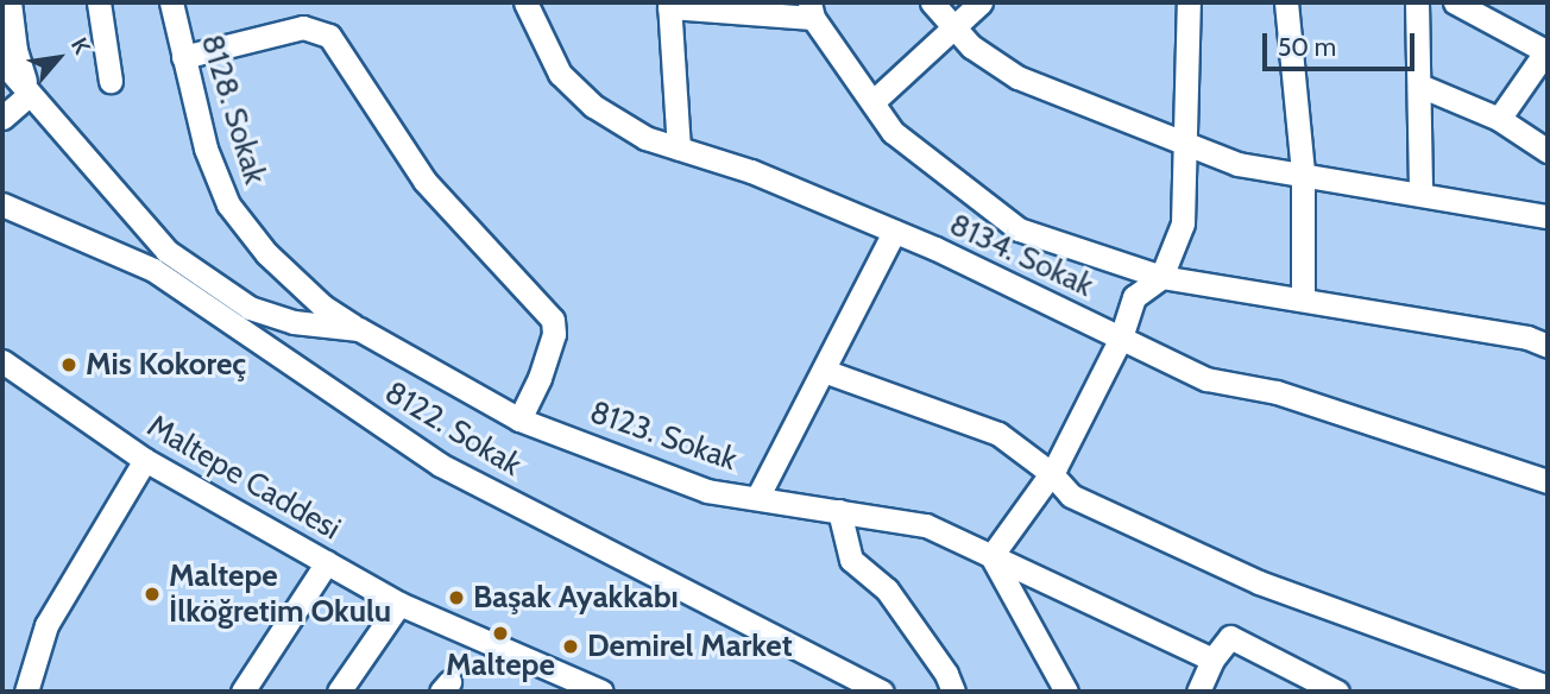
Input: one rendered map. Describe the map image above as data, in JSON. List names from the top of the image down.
{
  "streets": {
    "street": [
      "8128. Sokak",
      "8134. Sokak",
      "8122. Sokak",
      "8123. Sokak",
      "Maltepe Caddesi"
    ]
  },
  "crossings": [
    ["8128. Sokak", "8123. Sokak"]
  ],
  "places": [
    "Mis Kokoreç",
    "Maltepe İlköğretim Okulu",
    "Başak Ayakkabı",
    "Maltepe",
    "Demirel Market"
  ],
  "scale_bar": "50 m",
  "north": "top right"
}
